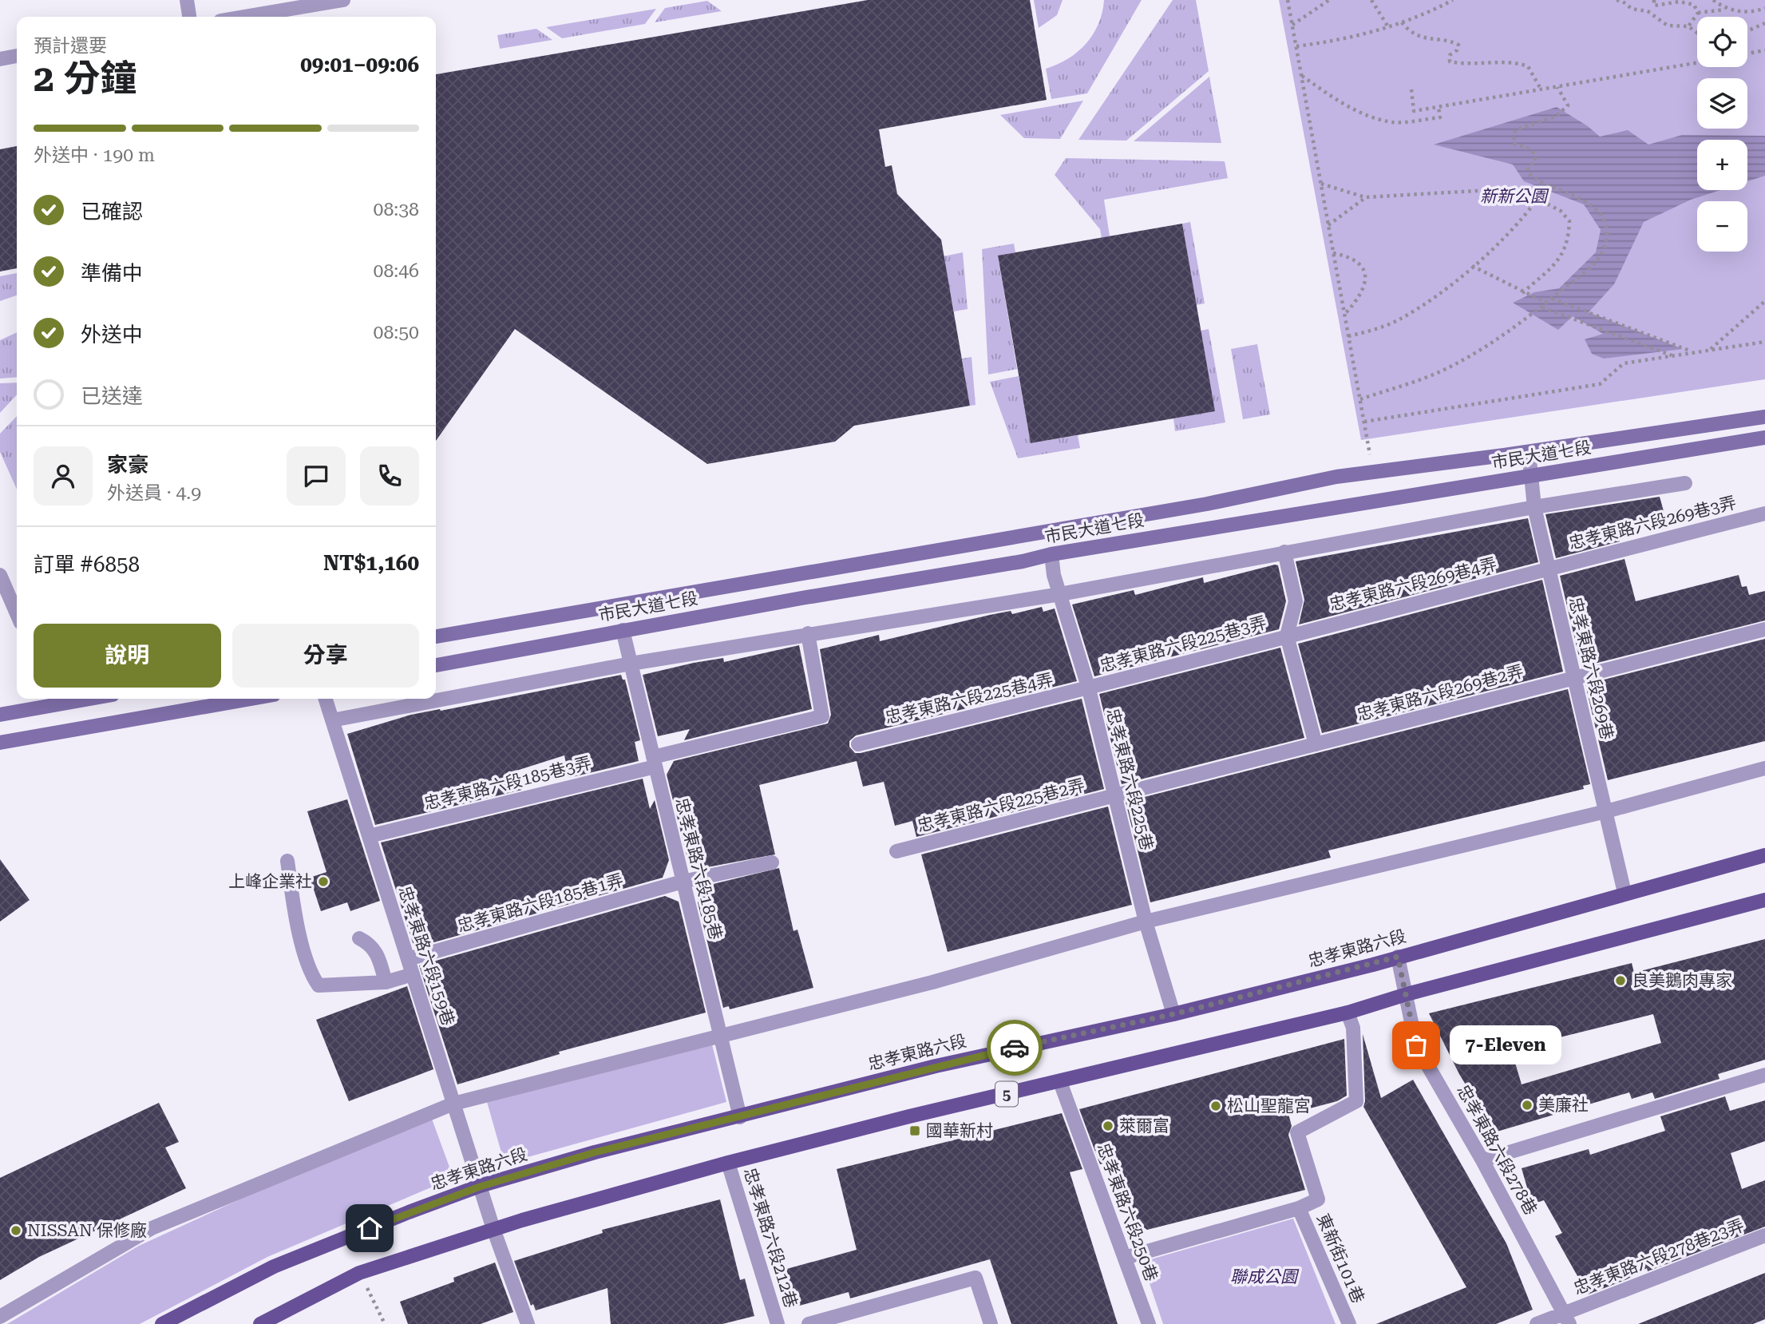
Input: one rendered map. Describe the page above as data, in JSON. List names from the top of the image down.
{
  "streets": {
    "main road": ["忠孝東路六段", "5"],
    "street": [
      "市民大道七段",
      "忠孝東路六段269巷3弄",
      "忠孝東路六段269巷4弄",
      "忠孝東路六段225巷3弄",
      "忠孝東路六段269巷",
      "忠孝東路六段269巷2弄",
      "忠孝東路六段225巷4弄",
      "忠孝東路六段225巷",
      "忠孝東路六段185巷3弄",
      "忠孝東路六段225巷2弄",
      "忠孝東路六段185巷",
      "忠孝東路六段185巷1弄",
      "忠孝東路六段159巷",
      "忠孝東路六段278巷",
      "忠孝東路六段250巷",
      "忠孝東路六段212巷",
      "忠孝東路六段278巷23弄",
      "東新街101巷"
    ]
  },
  "crossings": [
    ["市民大道七段", "忠孝東路六段269巷"],
    ["市民大道七段", "忠孝東路六段225巷"],
    ["市民大道七段", "忠孝東路六段185巷"],
    ["忠孝東路六段269巷3弄", "忠孝東路六段269巷4弄"],
    ["忠孝東路六段269巷3弄", "忠孝東路六段269巷"],
    ["忠孝東路六段269巷4弄", "忠孝東路六段225巷3弄"],
    ["忠孝東路六段269巷4弄", "忠孝東路六段269巷"],
    ["忠孝東路六段225巷3弄", "忠孝東路六段225巷4弄"],
    ["忠孝東路六段225巷3弄", "忠孝東路六段225巷"],
    ["忠孝東路六段269巷", "忠孝東路六段269巷2弄"],
    ["忠孝東路六段269巷", "忠孝東路六段"],
    ["忠孝東路六段269巷2弄", "忠孝東路六段225巷"],
    ["忠孝東路六段269巷2弄", "忠孝東路六段225巷2弄"],
    ["忠孝東路六段225巷4弄", "忠孝東路六段225巷"],
    ["忠孝東路六段225巷", "忠孝東路六段225巷2弄"],
    ["忠孝東路六段225巷", "忠孝東路六段"],
    ["忠孝東路六段185巷3弄", "忠孝東路六段185巷"],
    ["忠孝東路六段185巷3弄", "忠孝東路六段159巷"],
    ["忠孝東路六段185巷", "忠孝東路六段185巷1弄"],
    ["忠孝東路六段185巷", "忠孝東路六段"],
    ["忠孝東路六段185巷1弄", "忠孝東路六段159巷"],
    ["忠孝東路六段", "忠孝東路六段159巷"],
    ["忠孝東路六段", "忠孝東路六段278巷"],
    ["忠孝東路六段159巷", "5"],
    ["5", "忠孝東路六段278巷"],
    ["5", "忠孝東路六段250巷"],
    ["5", "忠孝東路六段212巷"],
    ["忠孝東路六段278巷", "忠孝東路六段278巷23弄"]
  ],
  "parks": ["新新公園", "聯成公園"],
  "places": {
    "other": [
      "上峰企業社",
      "良美鵝肉專家",
      "7-Eleven",
      "美廉社",
      "松山聖龍宮",
      "萊爾富",
      "NISSAN 保修廠"
    ],
    "transit": ["國華新村"]
  },
  "page": {
    "map_buttons": ["+", "−"],
    "heading": ["2 分鐘", "預計還要", "09:01–09:06"],
    "panel": [
      "家豪",
      "外送員 · 4.9",
      "訂單 #6858",
      "NT$1,160"
    ],
    "bar": "外送中 · 190 m",
    "list": [
      ["已確認", "08:38"],
      ["準備中", "08:46"],
      ["外送中", "08:50"],
      "已送達"
    ],
    "buttons": ["說明", "分享"],
    "bubble": "7-Eleven"
  }
}
